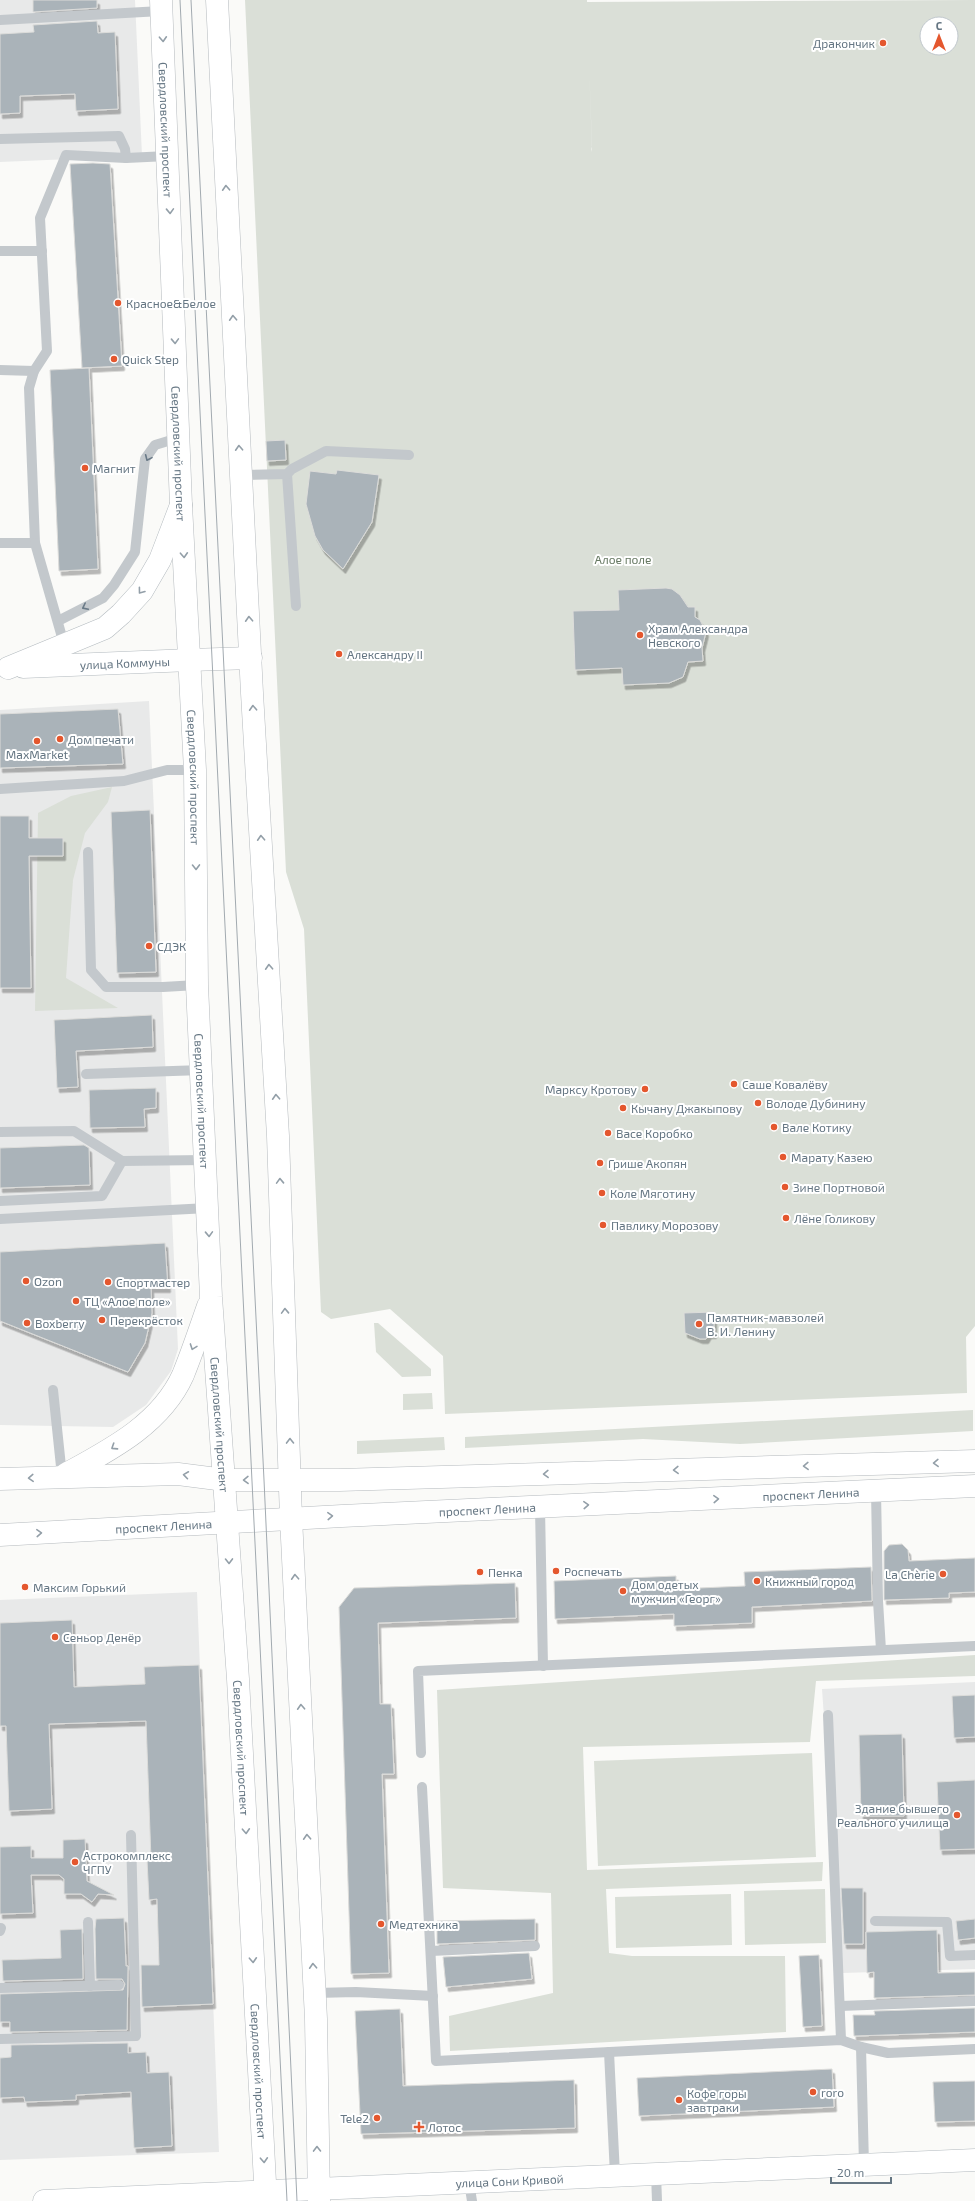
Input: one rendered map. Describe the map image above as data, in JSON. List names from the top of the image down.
{
  "streets": {
    "main road": [
      "Свердловский проспект",
      "улица Коммуны",
      "проспект Ленина",
      "улица Сони Кривой"
    ]
  },
  "crossings": [
    ["Свердловский проспект", "улица Коммуны"],
    ["Свердловский проспект", "проспект Ленина"],
    ["Свердловский проспект", "улица Сони Кривой"]
  ],
  "parks": ["Алое поле"],
  "places": {
    "other": [
      "Дракончик",
      "Красное&Белое",
      "Quick Step",
      "Магнит",
      "Храм Александра Невского",
      "Александру II",
      "Дом печати",
      "MaxMarket",
      "СДЭК",
      "Саше Ковалёву",
      "Марксу Кротову",
      "Володе Дубинину",
      "Кычану Джакыпову",
      "Вале Котику",
      "Васе Коробко",
      "Марату Казею",
      "Грише Акопян",
      "Зине Портновой",
      "Коле Мяготину",
      "Лёне Голикову",
      "Павлику Морозову",
      "Ozon",
      "Спортмастер",
      "ТЦ «Алое поле»",
      "Перекрёсток",
      "Boxberry",
      "Памятник-мавзолей В. И. Ленину",
      "Роспечать",
      "Пенка",
      "La Chèrie",
      "Книжный город",
      "Максим Горький",
      "Дом одетых мужчин «Георг»",
      "Сеньор Денёр",
      "Здание бывшего Реального училища",
      "Астрокомплекс ЧГПУ",
      "Медтехника",
      "roro",
      "Кофе горы завтраки",
      "Tele2"
    ],
    "health": ["Лотос"]
  },
  "scale_bar": "20 m",
  "north": "top"
}
